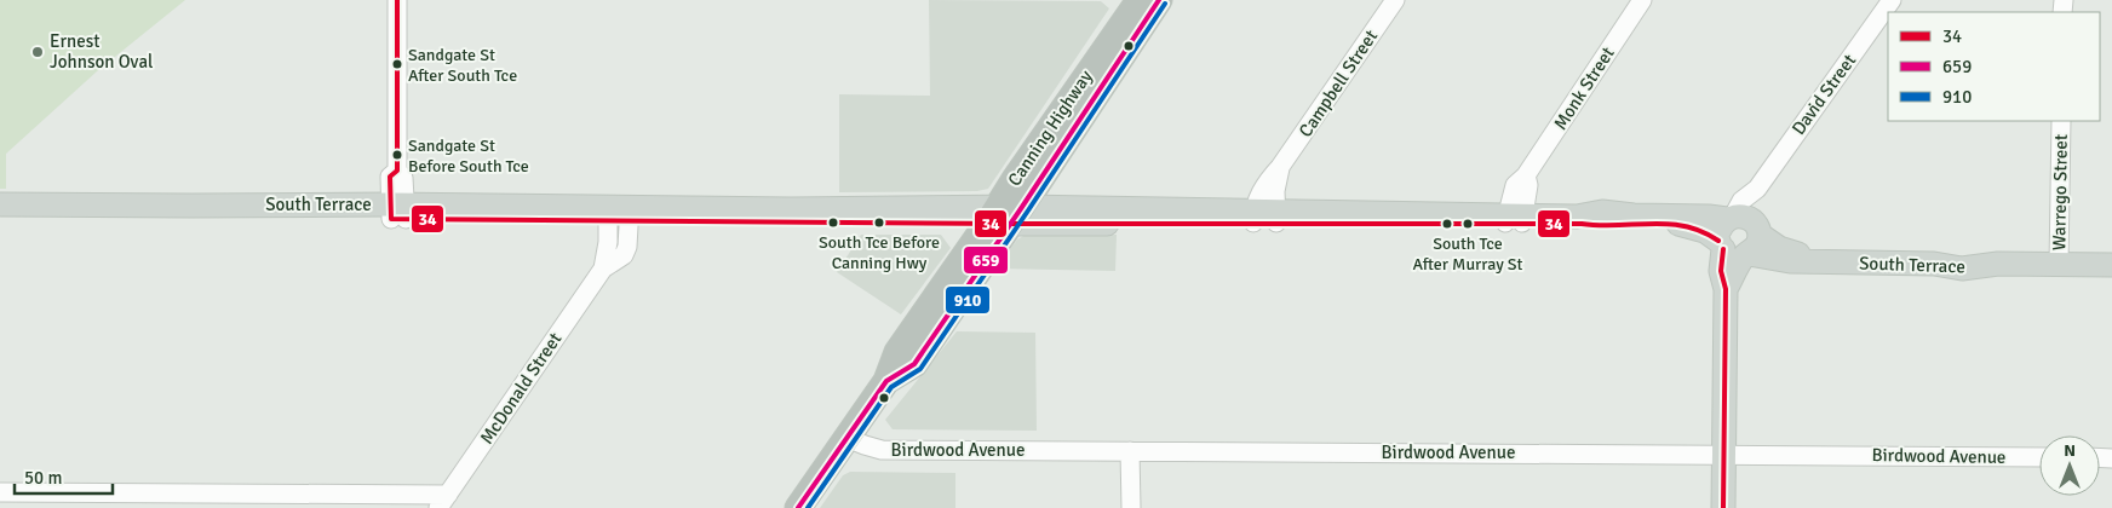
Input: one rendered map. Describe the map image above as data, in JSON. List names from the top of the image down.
{
  "streets": {
    "highway": ["Canning Highway"],
    "main road": ["South Terrace"],
    "street": [
      "Campbell Street",
      "Monk Street",
      "David Street",
      "Warrego Street",
      "McDonald Street",
      "Birdwood Avenue"
    ]
  },
  "crossings": [
    ["Campbell Street", "South Terrace"],
    ["Monk Street", "South Terrace"],
    ["David Street", "South Terrace"],
    ["Canning Highway", "South Terrace"],
    ["Canning Highway", "Birdwood Avenue"],
    ["Warrego Street", "South Terrace"],
    ["South Terrace", "McDonald Street"]
  ],
  "places": [
    "Ernest Johnson Oval",
    "Sandgate St After South Tce",
    "Sandgate St Before South Tce",
    "South Tce Before Canning Hwy",
    "South Tce After Murray St"
  ],
  "lines": ["transit line 34", "transit line 659", "transit line 910"],
  "legend": ["34", "659", "910"],
  "scale_bar": "50 m",
  "north": "top"
}
